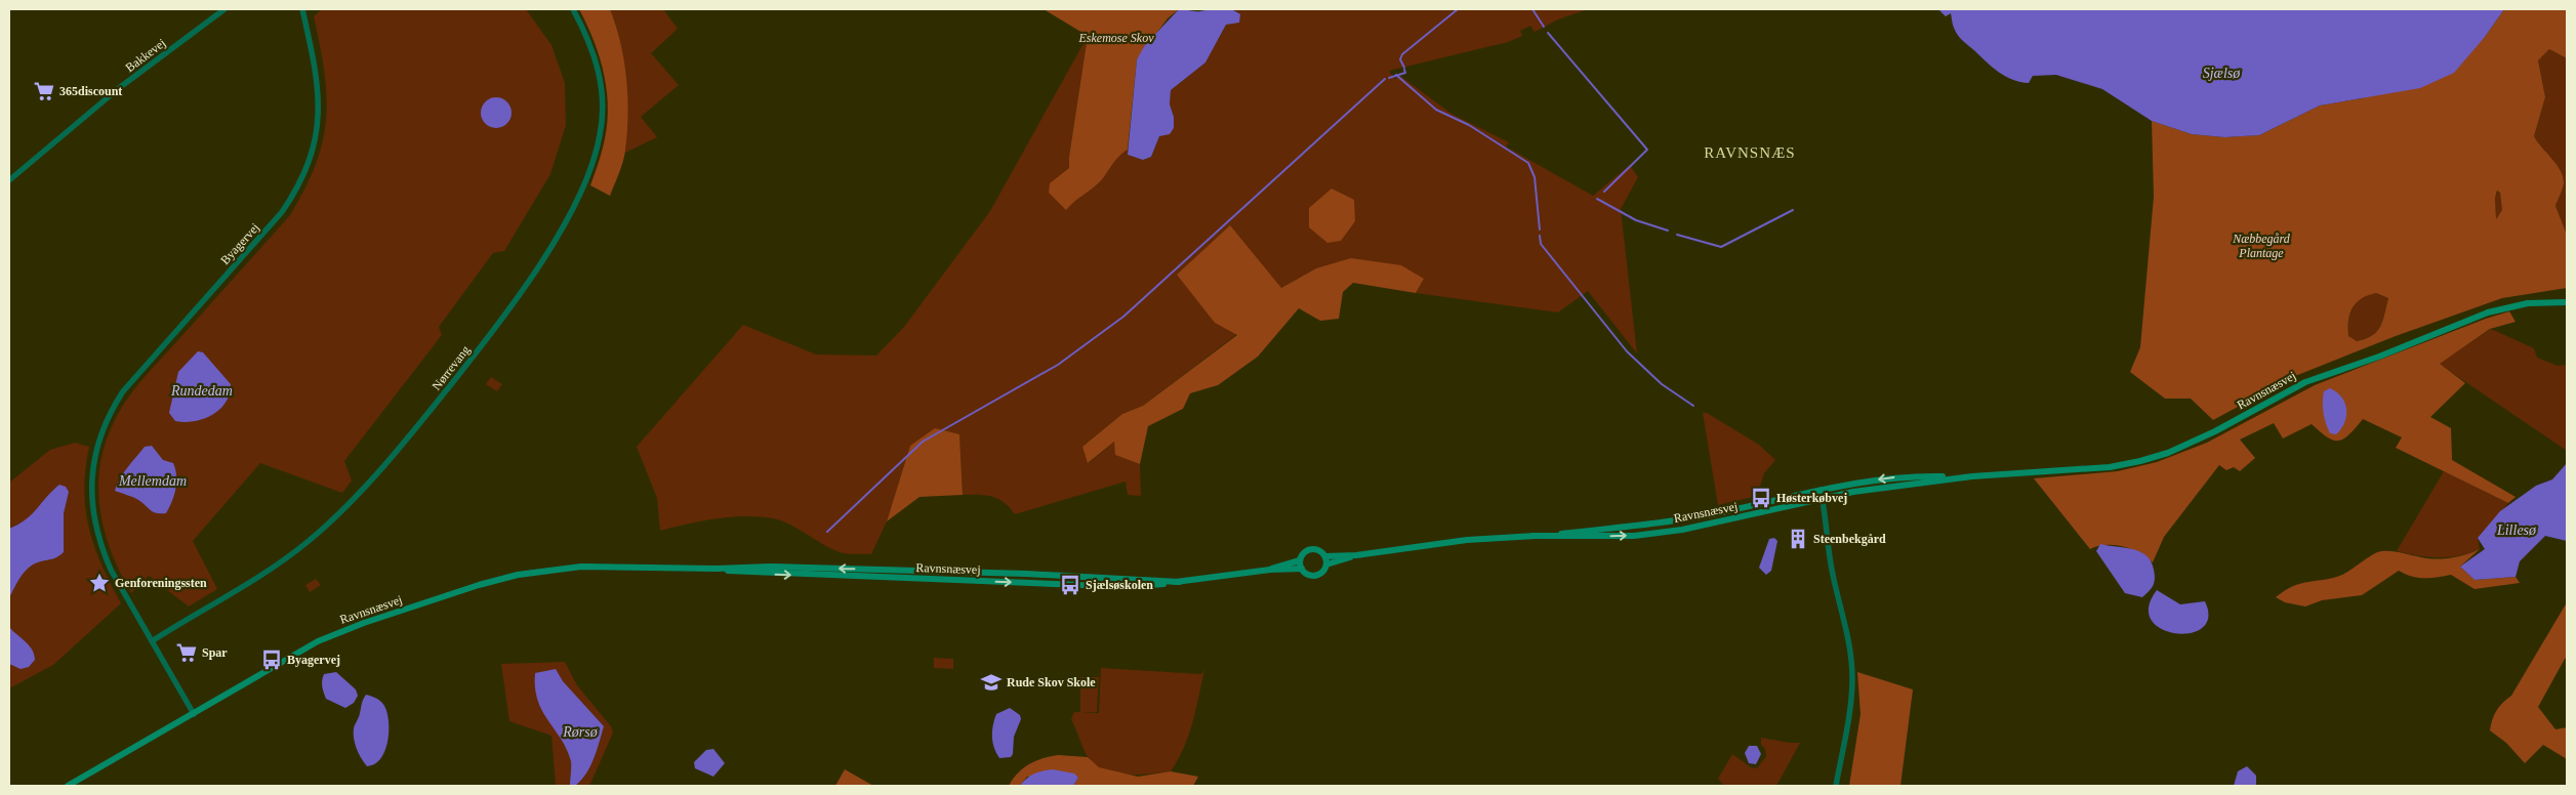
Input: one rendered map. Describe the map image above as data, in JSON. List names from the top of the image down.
{
  "streets": {
    "main road": ["Ravnsnæsvej"],
    "street": ["Bakkevej", "Byagervej", "Nørrevang"]
  },
  "crossings": [
    ["Byagervej", "Nørrevang"],
    ["Byagervej", "Ravnsnæsvej"]
  ],
  "districts": ["RAVNSNÆS"],
  "water": [
    "Sjælsø",
    "Rundedam",
    "Mellemdam",
    "Lillesø",
    "Rørsø"
  ],
  "parks": ["Eskemose Skov", "Næbbegård Plantage"],
  "places": {
    "supermarket": ["365discount", "Spar"],
    "bus stop": ["Høsterkøbvej", "Sjælsøskolen", "Byagervej"],
    "building": ["Steenbekgård"],
    "place": ["Genforeningssten"],
    "school or university": ["Rude Skov Skole"]
  }
}
